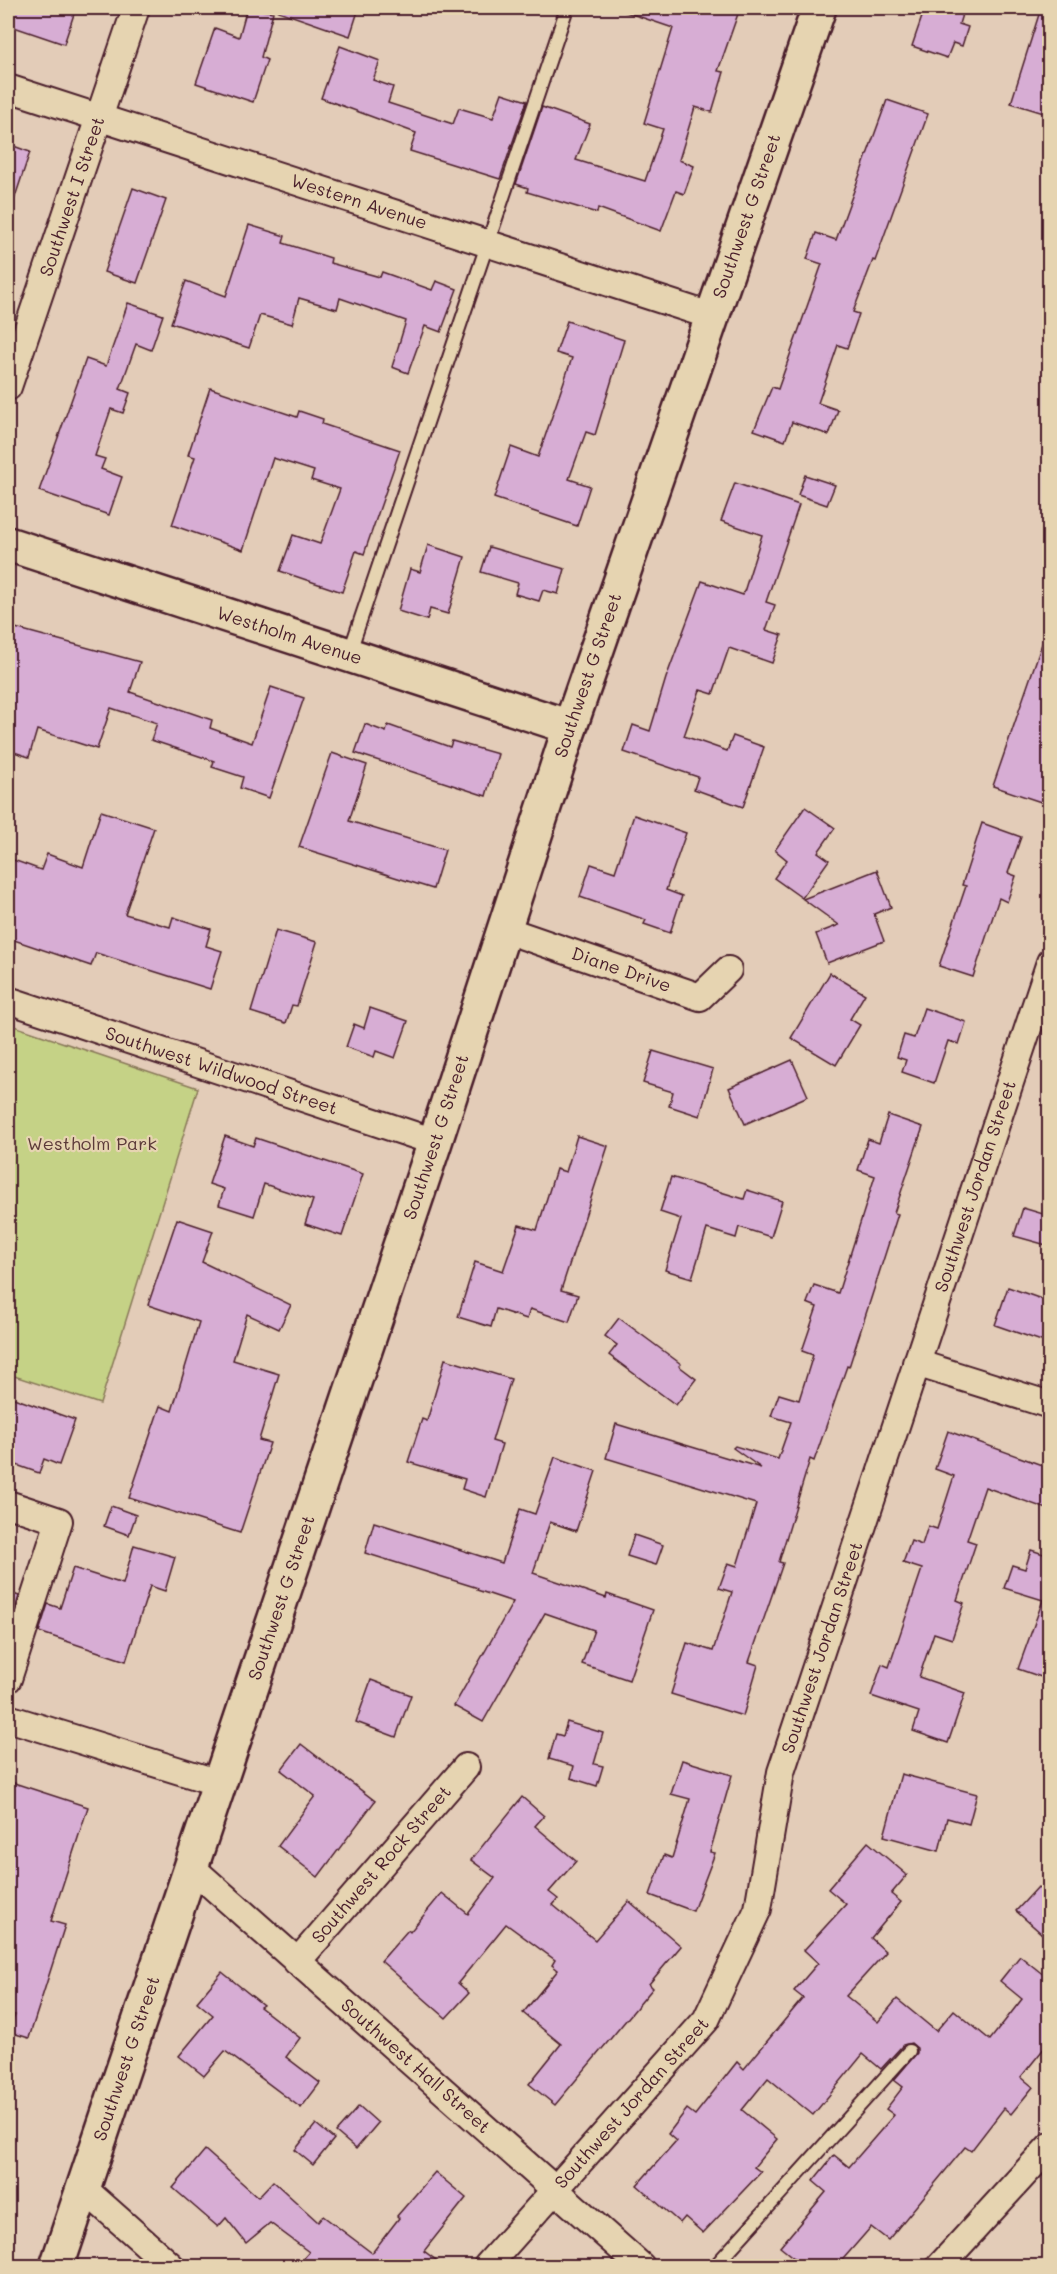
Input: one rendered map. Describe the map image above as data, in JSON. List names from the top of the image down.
{
  "streets": {
    "main road": ["Southwest G Street", "Westholm Avenue"],
    "street": [
      "Southwest I Street",
      "Western Avenue",
      "Diane Drive",
      "Southwest Wildwood Street",
      "Southwest Jordan Street",
      "Southwest Rock Street",
      "Southwest Hall Street"
    ]
  },
  "crossings": [
    ["Southwest I Street", "Western Avenue"],
    ["Western Avenue", "Southwest G Street"],
    ["Southwest G Street", "Westholm Avenue"],
    ["Southwest G Street", "Diane Drive"],
    ["Southwest G Street", "Southwest Wildwood Street"],
    ["Southwest G Street", "Southwest Hall Street"],
    ["Southwest Jordan Street", "Southwest Hall Street"],
    ["Southwest Rock Street", "Southwest Hall Street"]
  ],
  "parks": ["Westholm Park"]
}
